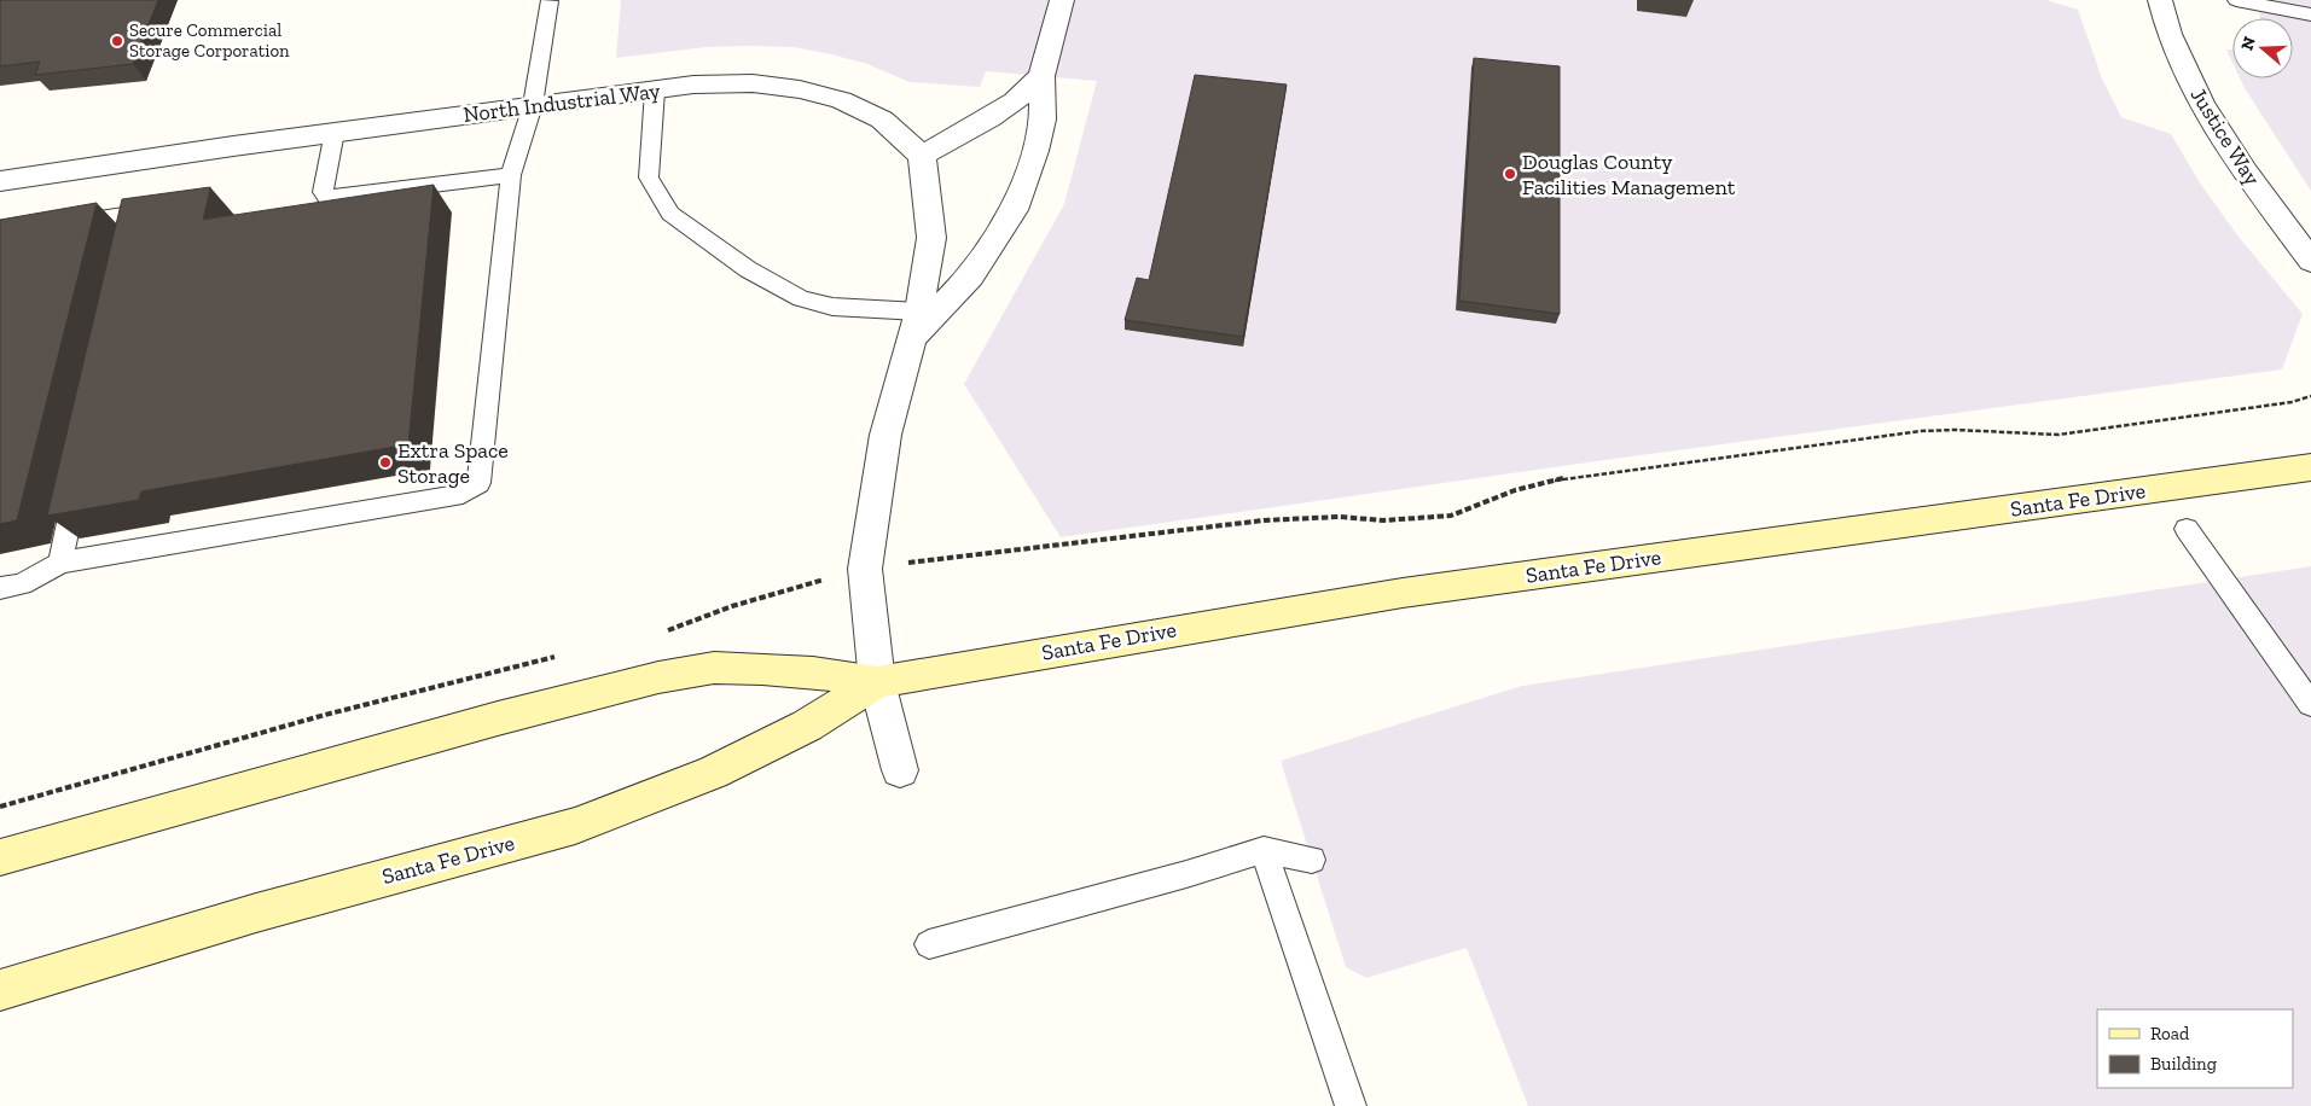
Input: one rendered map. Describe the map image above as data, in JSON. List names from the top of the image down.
{
  "streets": {
    "main road": ["Santa Fe Drive"],
    "street": ["North Industrial Way", "Justice Way"]
  },
  "places": ["Secure Commercial Storage Corporation", "Douglas County Facilities Management", "Extra Space Storage"],
  "legend": ["Road", "Building"],
  "north": "left"
}
